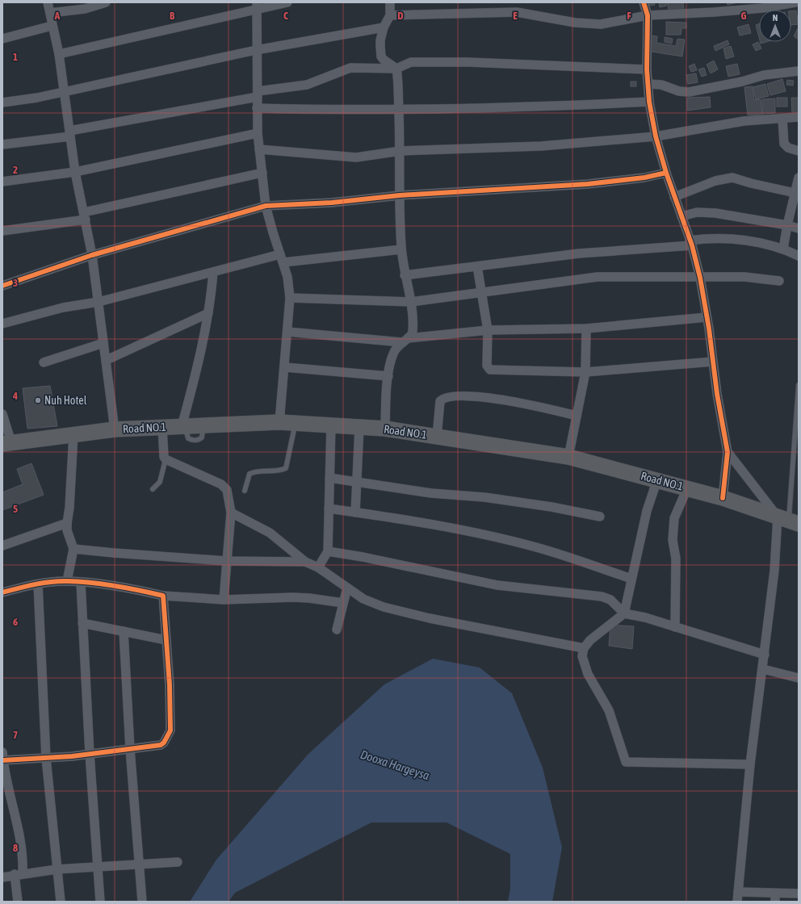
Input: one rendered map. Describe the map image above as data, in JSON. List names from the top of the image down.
{
  "streets": {
    "highway": ["Road NO.1"]
  },
  "water": ["Dooxa Hargeysa"],
  "places": ["Nuh Hotel"],
  "north": "top",
  "grid": {
    "columns": [
      "A",
      "B",
      "C",
      "D",
      "E",
      "F",
      "G"
    ],
    "rows": [
      "1",
      "2",
      "3",
      "4",
      "5",
      "6",
      "7",
      "8"
    ]
  }
}
